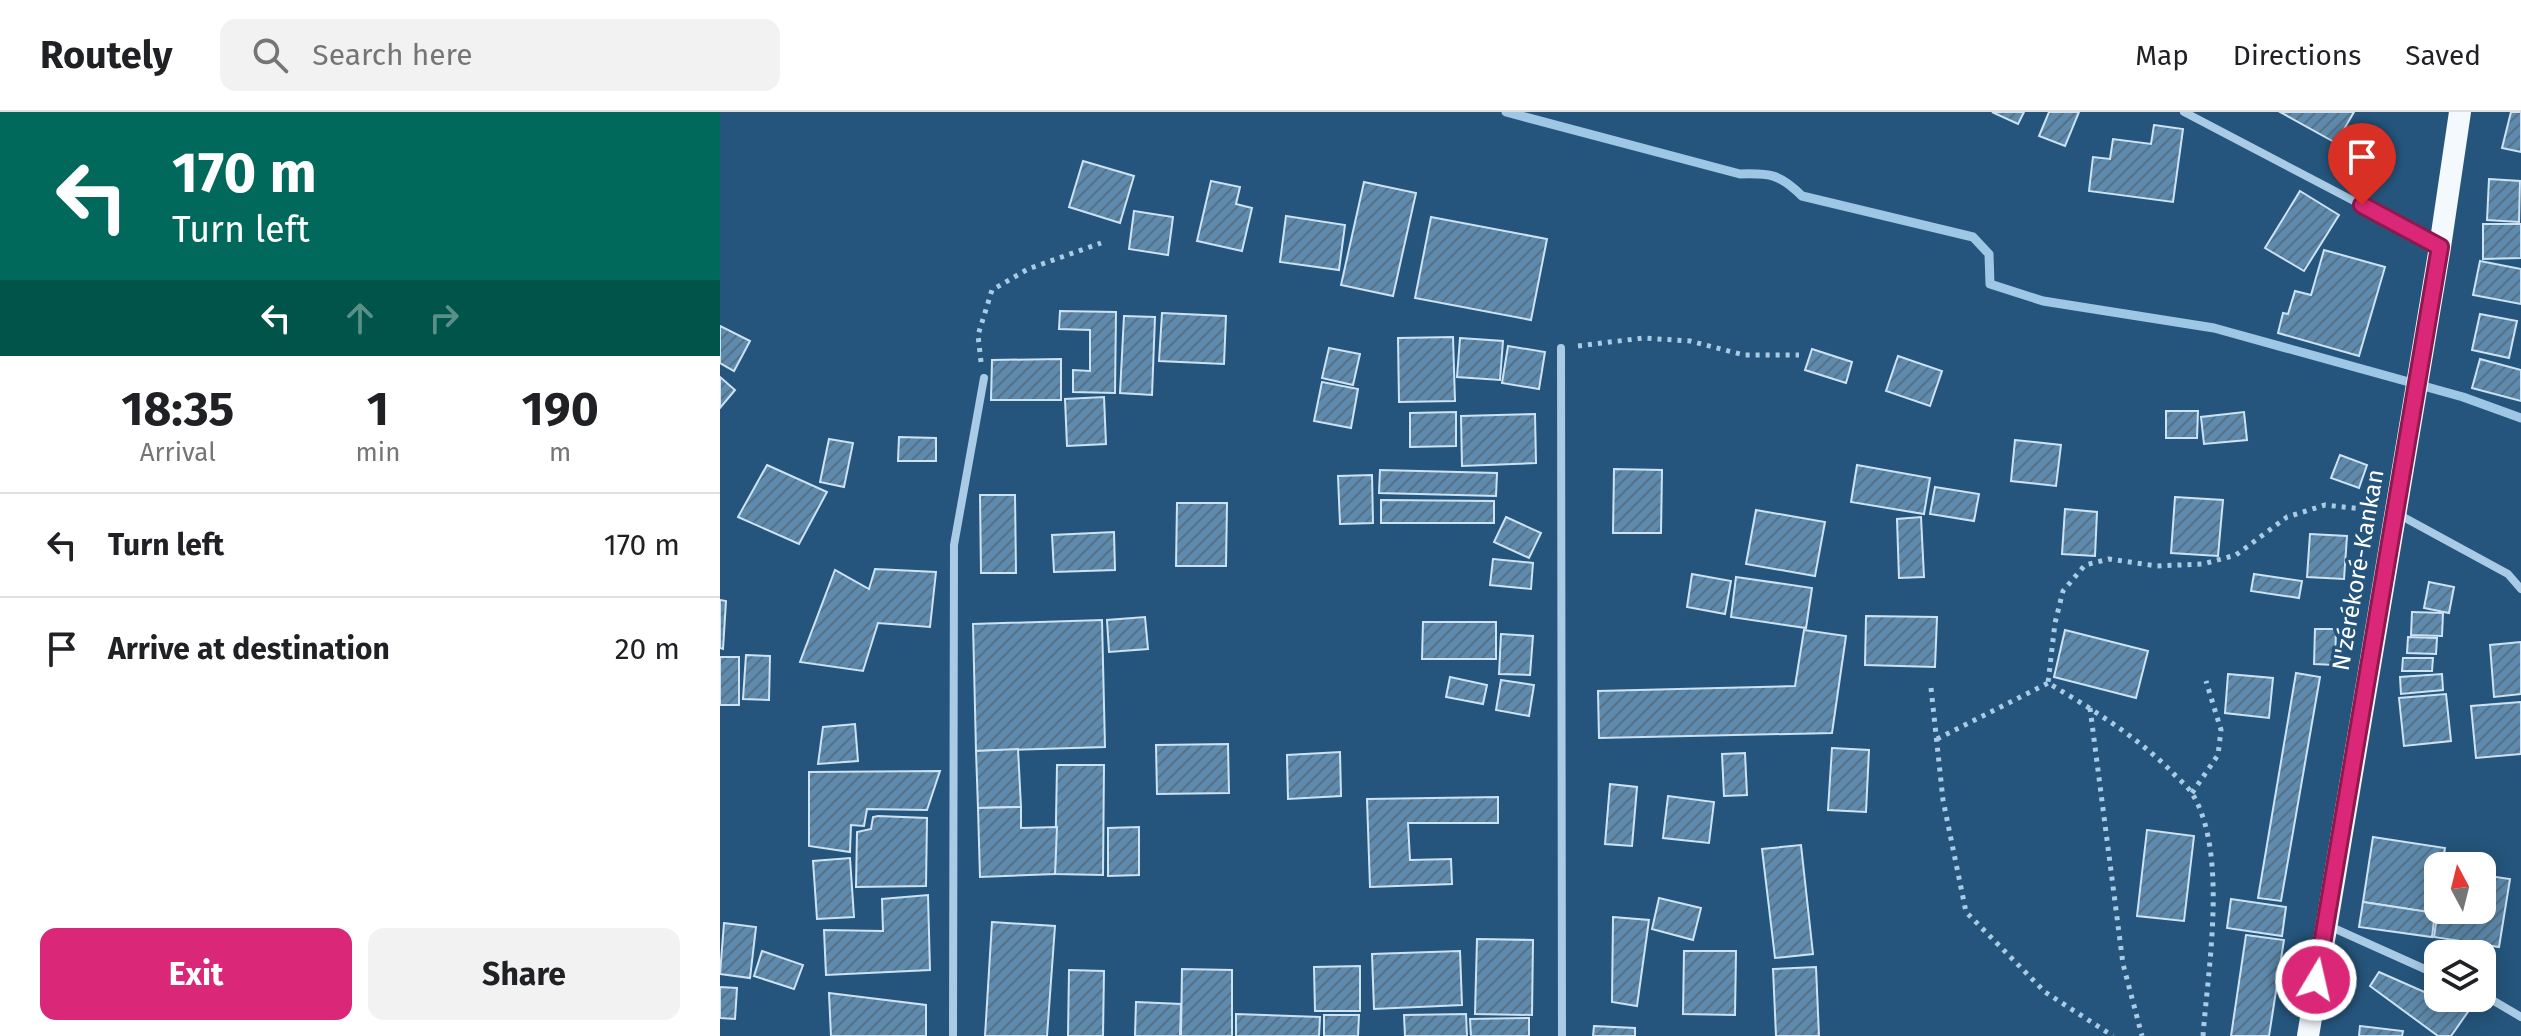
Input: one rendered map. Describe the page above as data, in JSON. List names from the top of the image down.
{
  "streets": {
    "highway": ["N'zérékoré-Kankan"]
  },
  "north": "top",
  "page": {
    "header": "Routely",
    "search": "Search here",
    "nav": ["Map", "Directions", "Saved"],
    "turn": ["170 m", "Turn left"],
    "eta": [
      "18:35",
      "Arrival",
      "1",
      "min",
      "190",
      "m"
    ],
    "list": [
      {
        "name": "Turn left",
        "value": "170 m"
      },
      {
        "name": "Arrive at destination",
        "value": "20 m"
      }
    ],
    "buttons": ["Exit", "Share"]
  }
}
